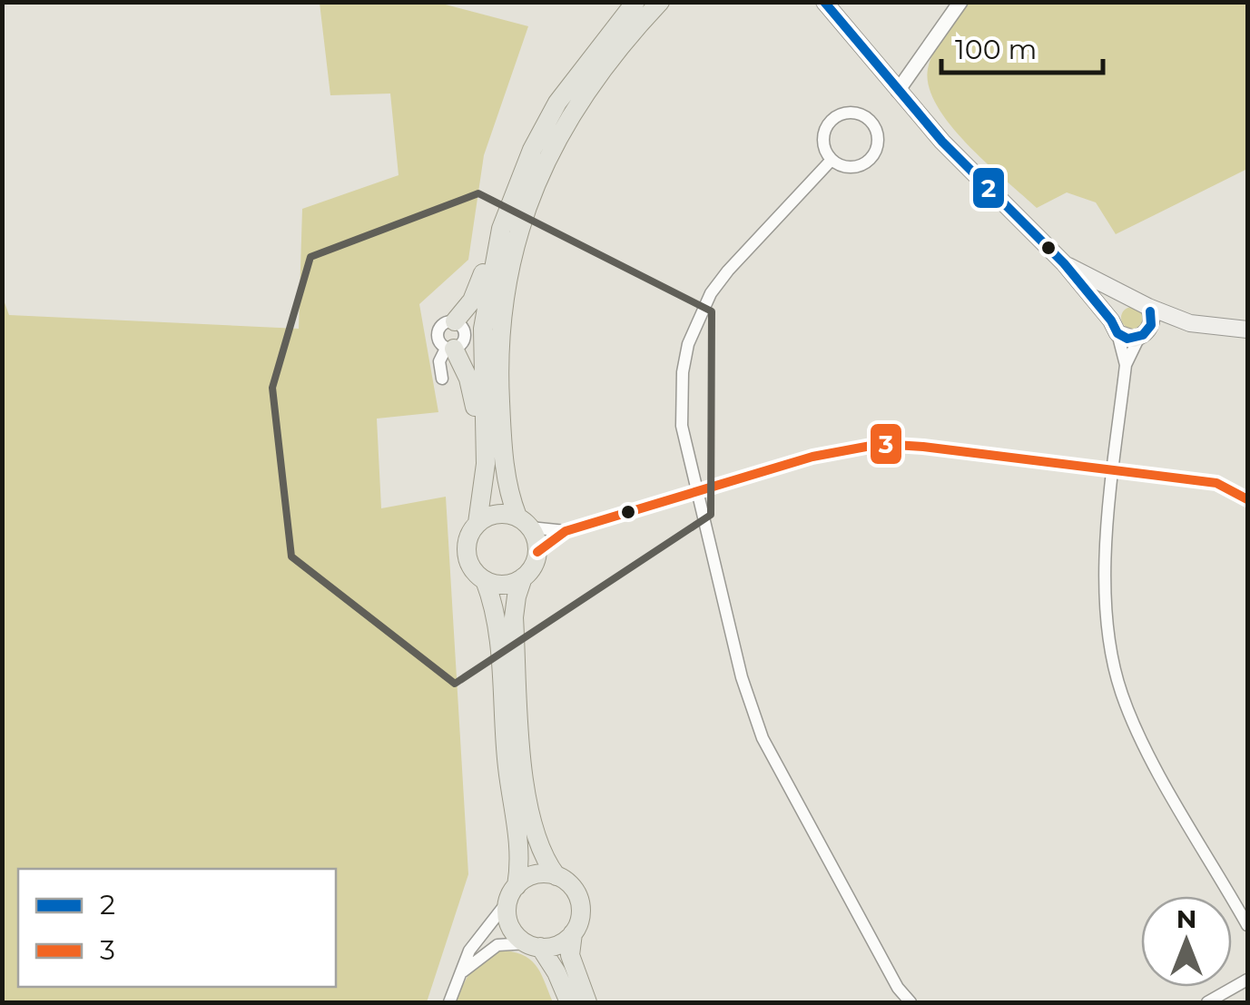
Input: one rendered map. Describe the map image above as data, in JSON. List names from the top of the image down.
{
  "lines": ["transit line 2", "transit line 3"],
  "legend": ["2", "3"],
  "scale_bar": "100 m",
  "north": "top"
}
